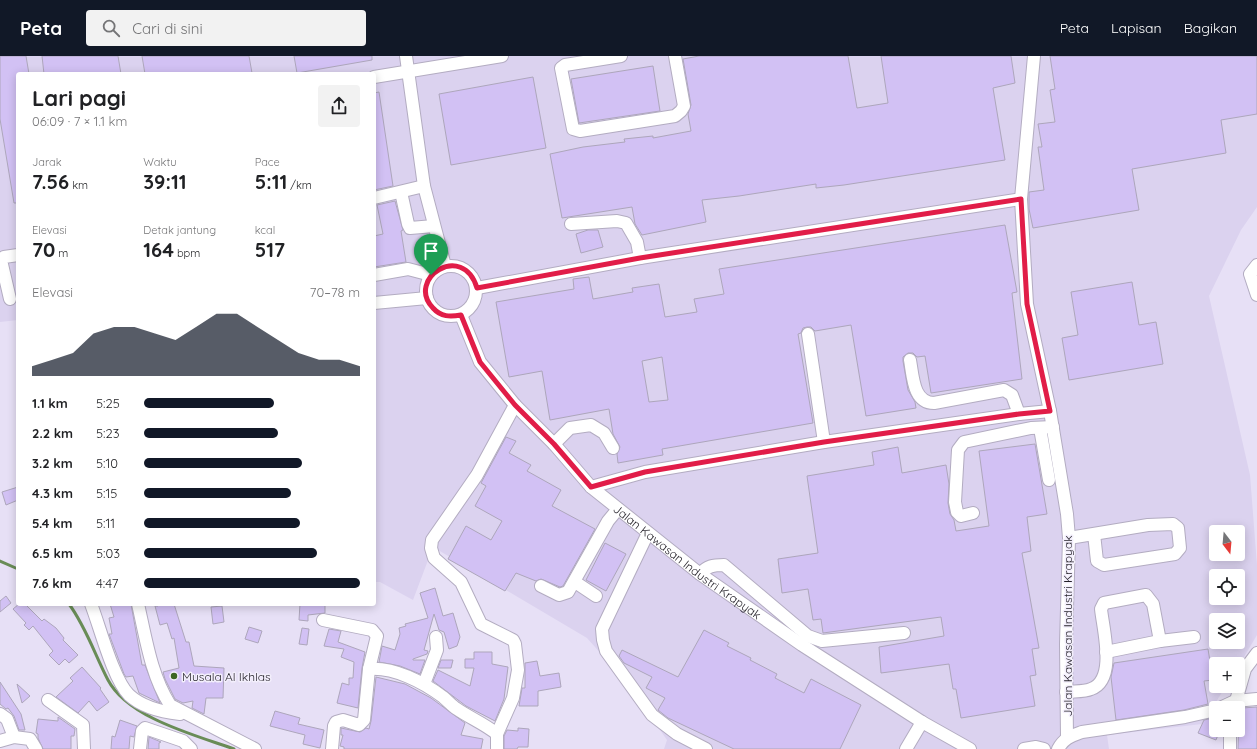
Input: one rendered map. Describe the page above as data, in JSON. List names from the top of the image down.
{
  "streets": {
    "street": ["Jalan Kawasan Industri Krapyak"]
  },
  "places": ["Musala Al Ikhlas"],
  "north": "bottom",
  "page": {
    "header": "Peta",
    "search": "Cari di sini",
    "nav": ["Peta", "Lapisan", "Bagikan"],
    "heading": ["Lari pagi", "06:09 · 7 × 1.1 km"],
    "stats": [
      ["Jarak", "7.56 km"],
      ["Waktu", "39:11"],
      ["Pace", "5:11 /km"],
      ["Elevasi", "70 m"],
      ["Detak jantung", "164 bpm"],
      ["kcal", "517"]
    ],
    "chart": ["Elevasi", "70–78 m"],
    "list": [
      {
        "name": "1.1 km",
        "note": "5:25"
      },
      {
        "name": "2.2 km",
        "note": "5:23"
      },
      {
        "name": "3.2 km",
        "note": "5:10"
      },
      {
        "name": "4.3 km",
        "note": "5:15"
      },
      {
        "name": "5.4 km",
        "note": "5:11"
      },
      {
        "name": "6.5 km",
        "note": "5:03"
      },
      {
        "name": "7.6 km",
        "note": "4:47"
      }
    ],
    "map_buttons": ["+", "−"]
  }
}
